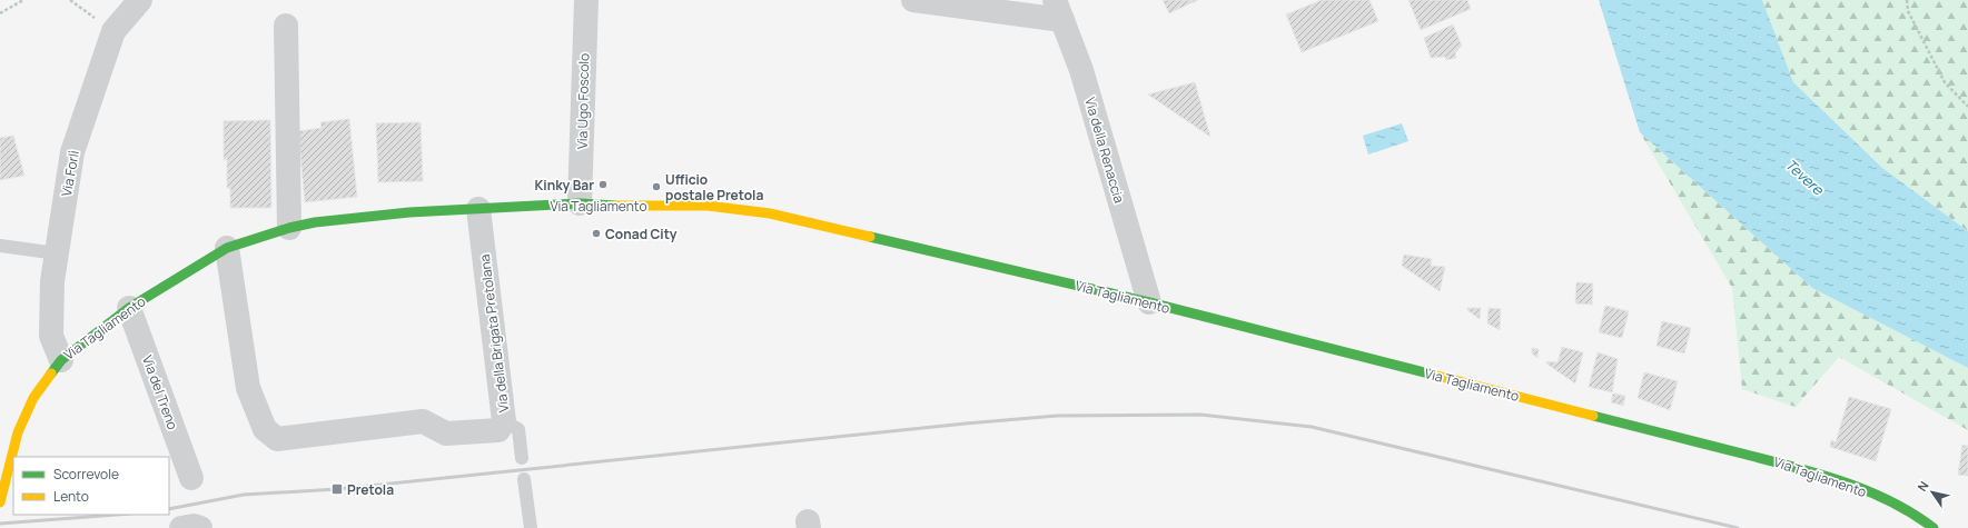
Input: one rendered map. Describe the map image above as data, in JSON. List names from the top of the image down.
{
  "streets": {
    "street": [
      "Via Ugo Foscolo",
      "Via della Renaccia",
      "Via Forlì",
      "Via Tagliamento",
      "Via della Brigata Pretolana",
      "Via del Treno"
    ]
  },
  "crossings": [
    ["Via Ugo Foscolo", "Via Tagliamento"],
    ["Via della Renaccia", "Via Tagliamento"],
    ["Via Forlì", "Via Tagliamento"],
    ["Via Tagliamento", "Via della Brigata Pretolana"],
    ["Via Tagliamento", "Via del Treno"]
  ],
  "water": ["Tevere"],
  "places": {
    "other": ["Kinky Bar", "Ufficio postale Pretola", "Conad City"],
    "transit": ["Pretola"]
  },
  "legend": ["Scorrevole", "Lento"],
  "north": "top left"
}
